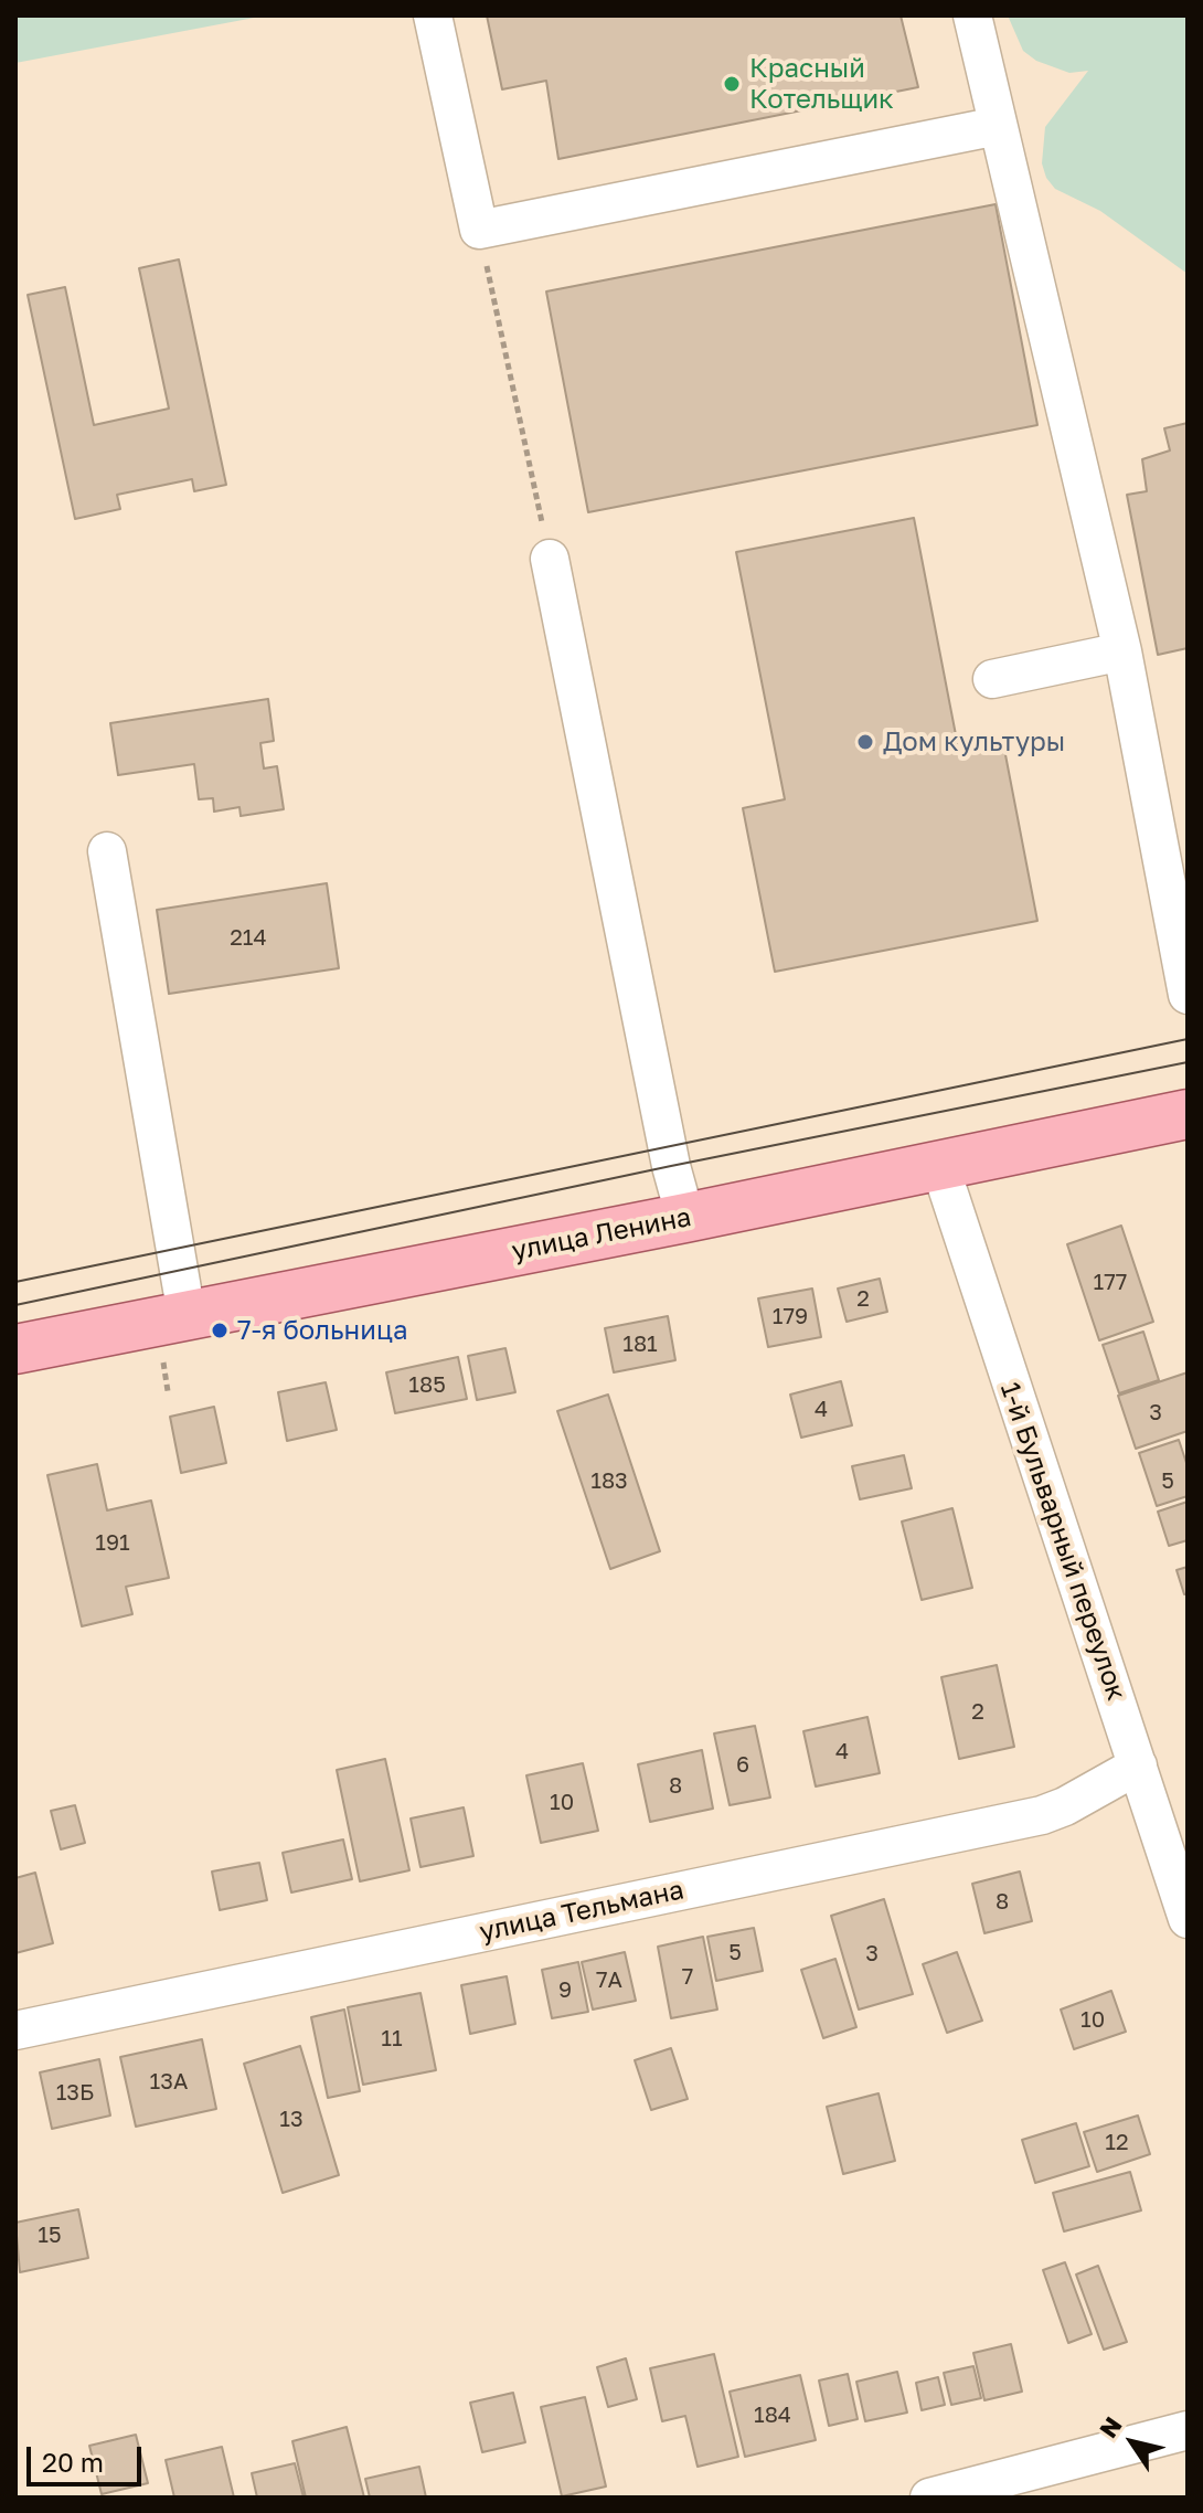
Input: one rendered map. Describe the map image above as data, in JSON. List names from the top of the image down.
{
  "streets": {
    "main road": ["улица Ленина"],
    "street": ["1-й Бульварный переулок", "улица Тельмана"]
  },
  "crossings": [
    ["улица Ленина", "1-й Бульварный переулок"],
    ["1-й Бульварный переулок", "улица Тельмана"]
  ],
  "places": ["Красный Котельщик", "Дом культуры", "7-я больница"],
  "house_numbers": [
    "214",
    "177",
    "2",
    "179",
    "181",
    "185",
    "4",
    "3",
    "183",
    "5",
    "191",
    "2",
    "4",
    "6",
    "8",
    "10",
    "8",
    "5",
    "3",
    "7",
    "7А",
    "9",
    "10",
    "11",
    "13А",
    "13Б",
    "13",
    "12",
    "15",
    "184"
  ],
  "scale_bar": "20 m",
  "north": "top left"
}
